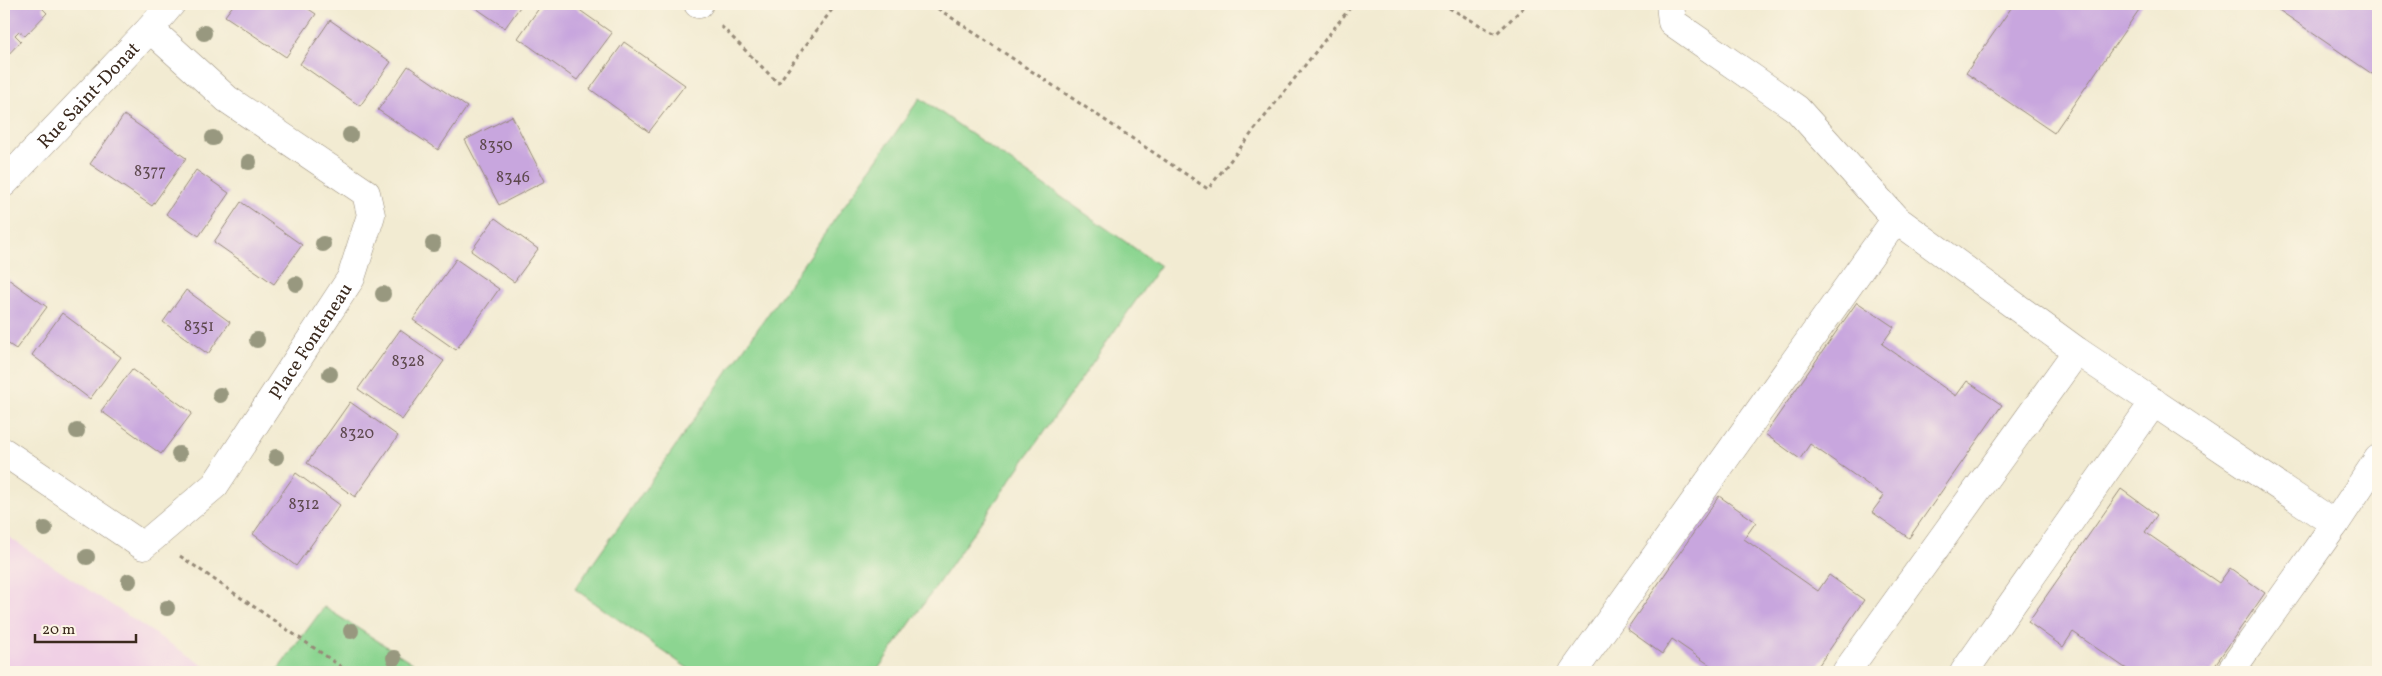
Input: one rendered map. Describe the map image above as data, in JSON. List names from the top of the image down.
{
  "streets": {
    "street": ["Rue Saint-Donat", "Place Fonteneau"]
  },
  "crossings": [
    ["Rue Saint-Donat", "Place Fonteneau"]
  ],
  "house_numbers": [
    "8350",
    "8377",
    "8346",
    "8351",
    "8328",
    "8320",
    "8312"
  ],
  "scale_bar": "20 m"
}
